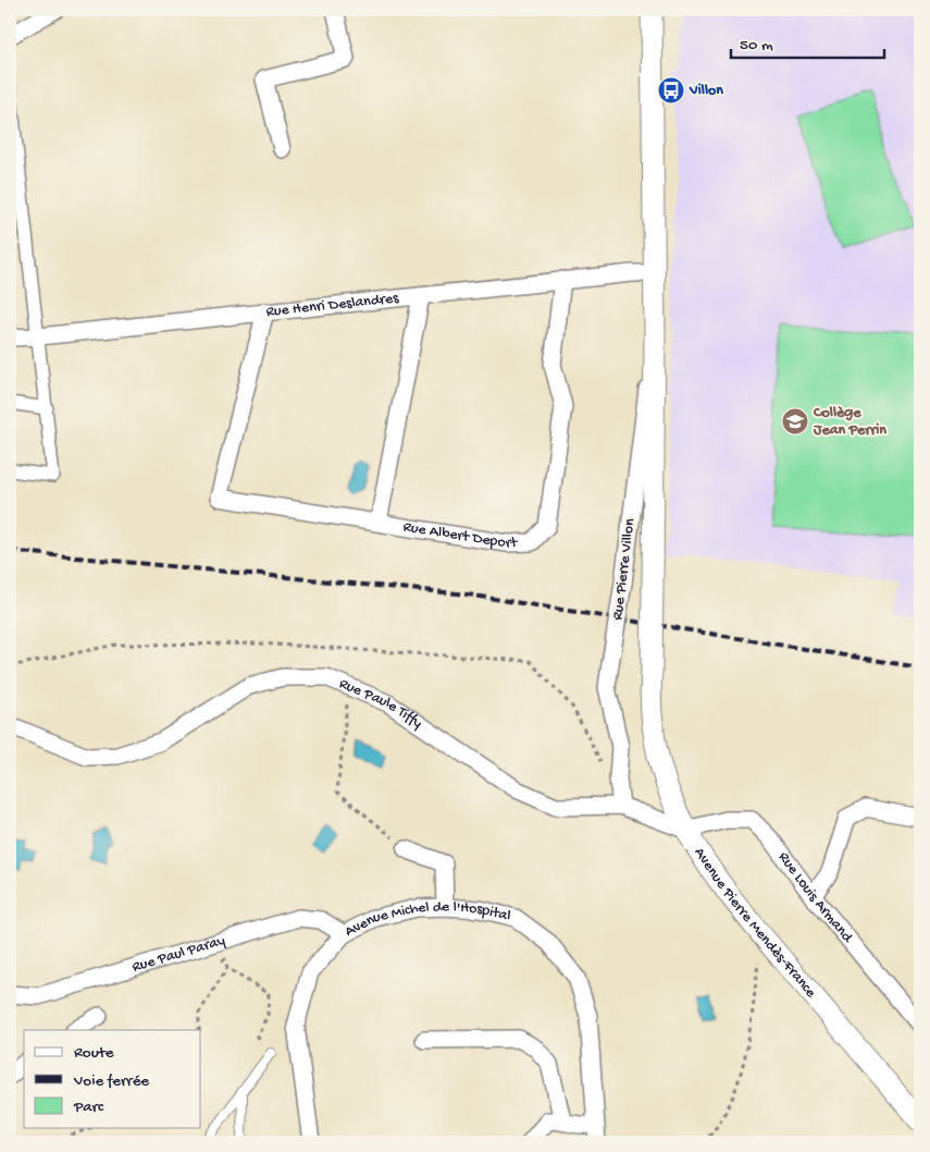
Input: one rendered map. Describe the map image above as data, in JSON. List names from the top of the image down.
{
  "streets": {
    "street": [
      "Rue Henri Deslandres",
      "Rue Albert Deport",
      "Rue Pierre Villon",
      "Rue Paule Tiffy",
      "Rue Louis Armand",
      "Avenue Pierre Mendès-France",
      "Avenue Michel de l'Hospital",
      "Rue Paul Paray"
    ]
  },
  "crossings": [
    ["Rue Henri Deslandres", "Rue Albert Deport"],
    ["Rue Henri Deslandres", "Rue Pierre Villon"],
    ["Rue Pierre Villon", "Rue Paule Tiffy"],
    ["Rue Pierre Villon", "Avenue Pierre Mendès-France"],
    ["Rue Paule Tiffy", "Rue Louis Armand"],
    ["Rue Paule Tiffy", "Avenue Pierre Mendès-France"],
    ["Rue Louis Armand", "Avenue Pierre Mendès-France"],
    ["Avenue Michel de l'Hospital", "Rue Paul Paray"]
  ],
  "places": {
    "bus stop": ["Villon"],
    "school or university": ["Collège Jean Perrin"]
  },
  "legend": ["Route", "Voie ferrée", "Parc"],
  "scale_bar": "50 m"
}
